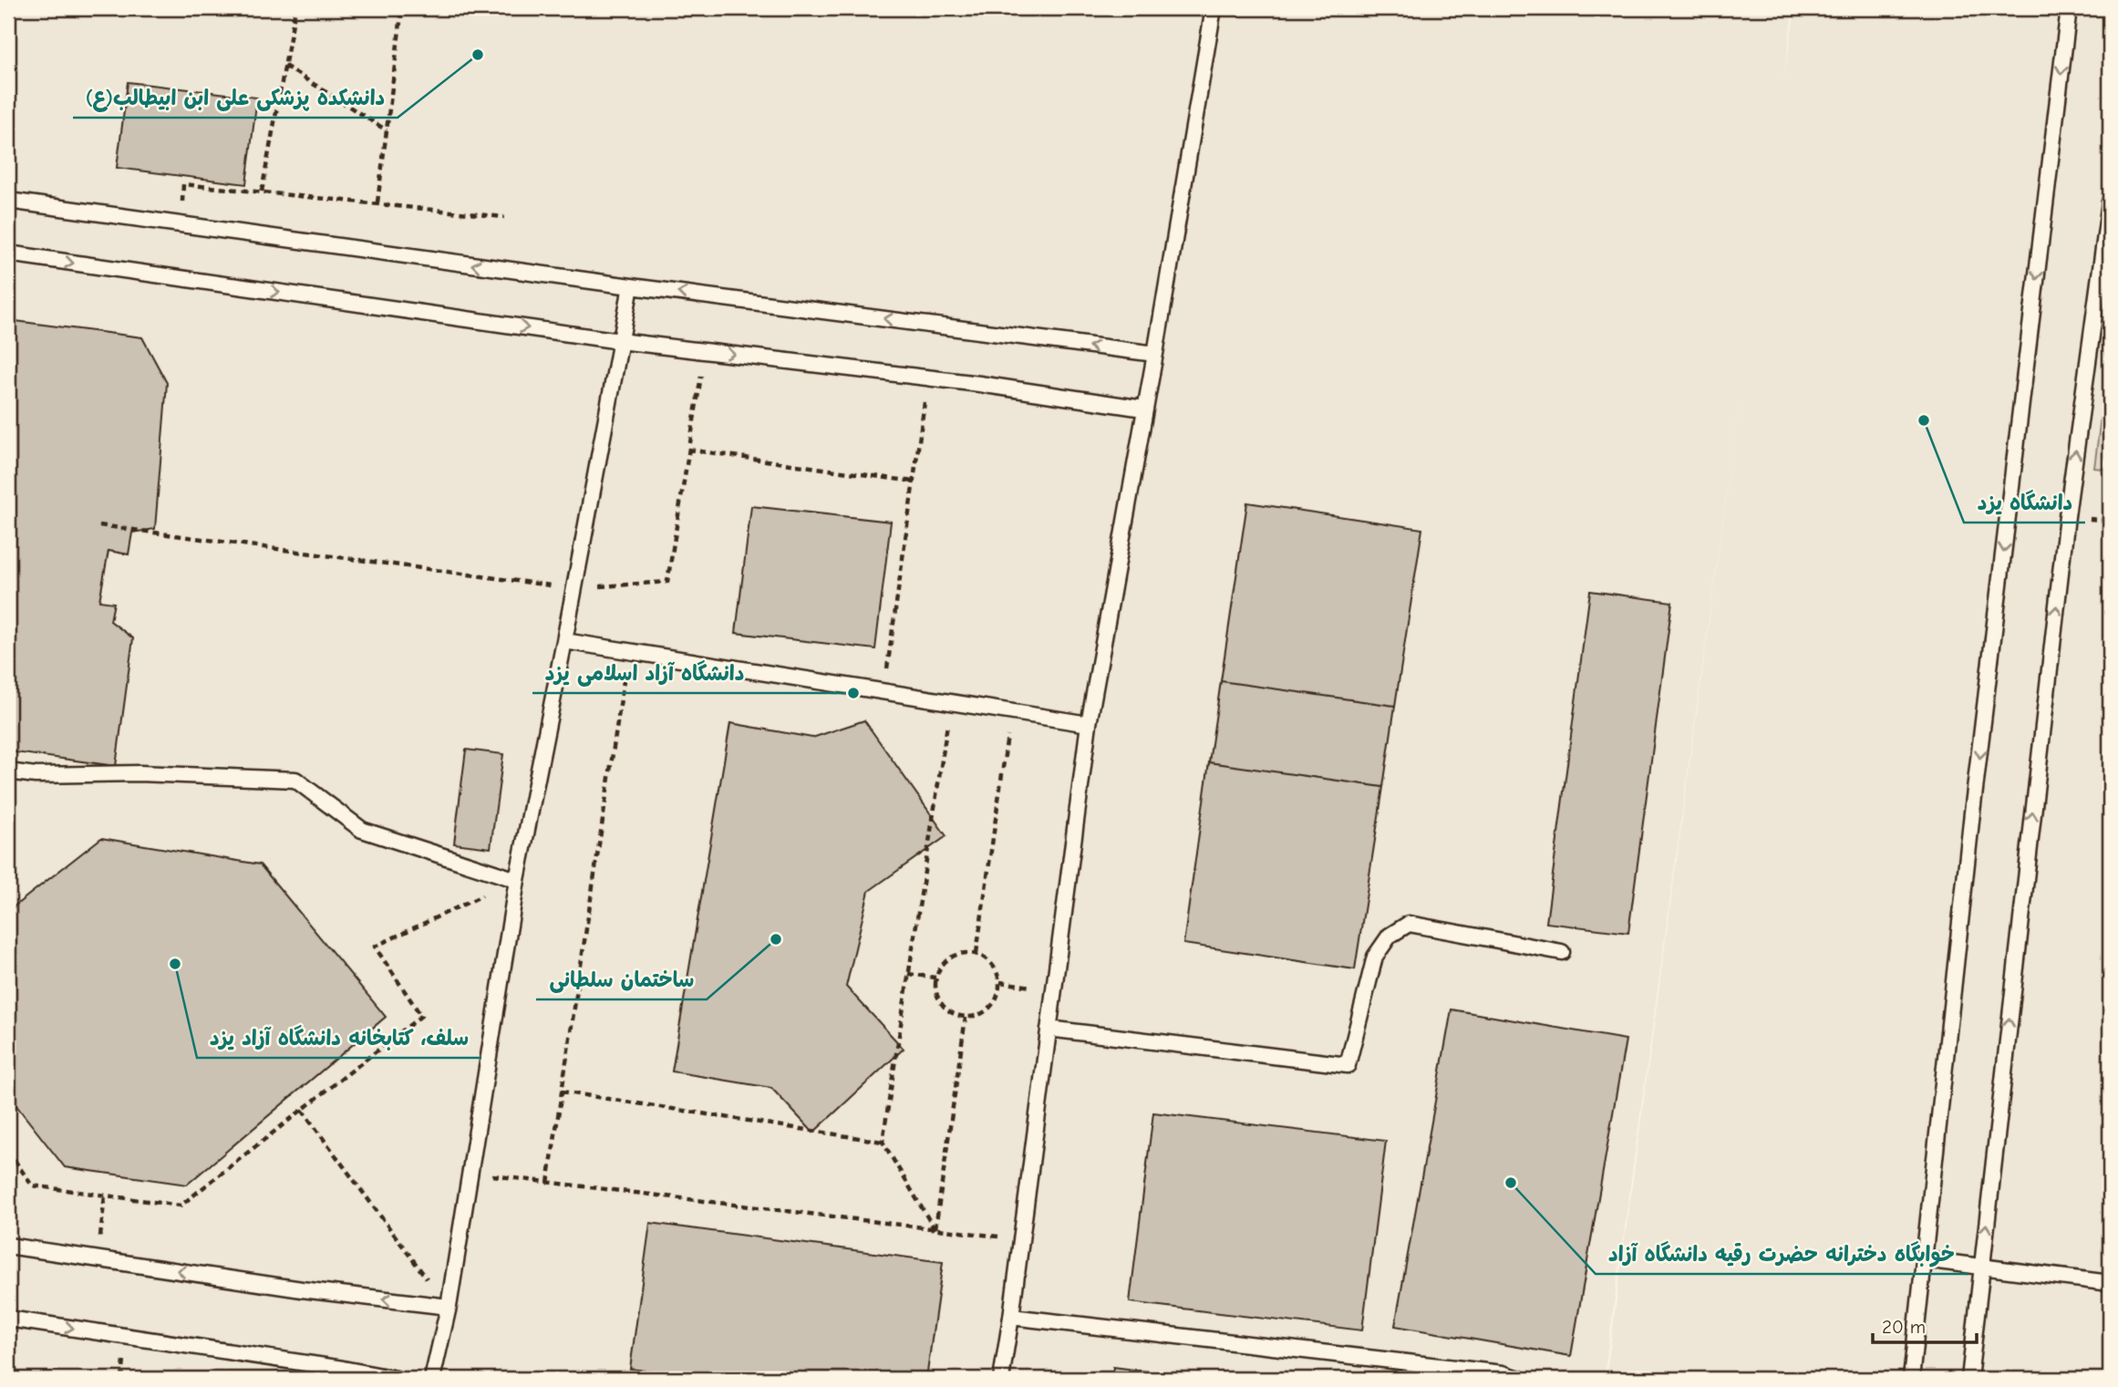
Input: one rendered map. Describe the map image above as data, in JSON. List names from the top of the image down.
{
  "places": [
    "دانشکده پزشکی علی ابن ابیطالب(ع)",
    "دانشگاه یزد",
    "دانشگاه آزاد اسلامی یزد",
    "ساختمان سلطانی",
    "سلف، کتابخانه دانشگاه آزاد یزد",
    "خوابگاه دخترانه حضرت رقیه دانشگاه آزاد"
  ],
  "scale_bar": "20 m"
}
